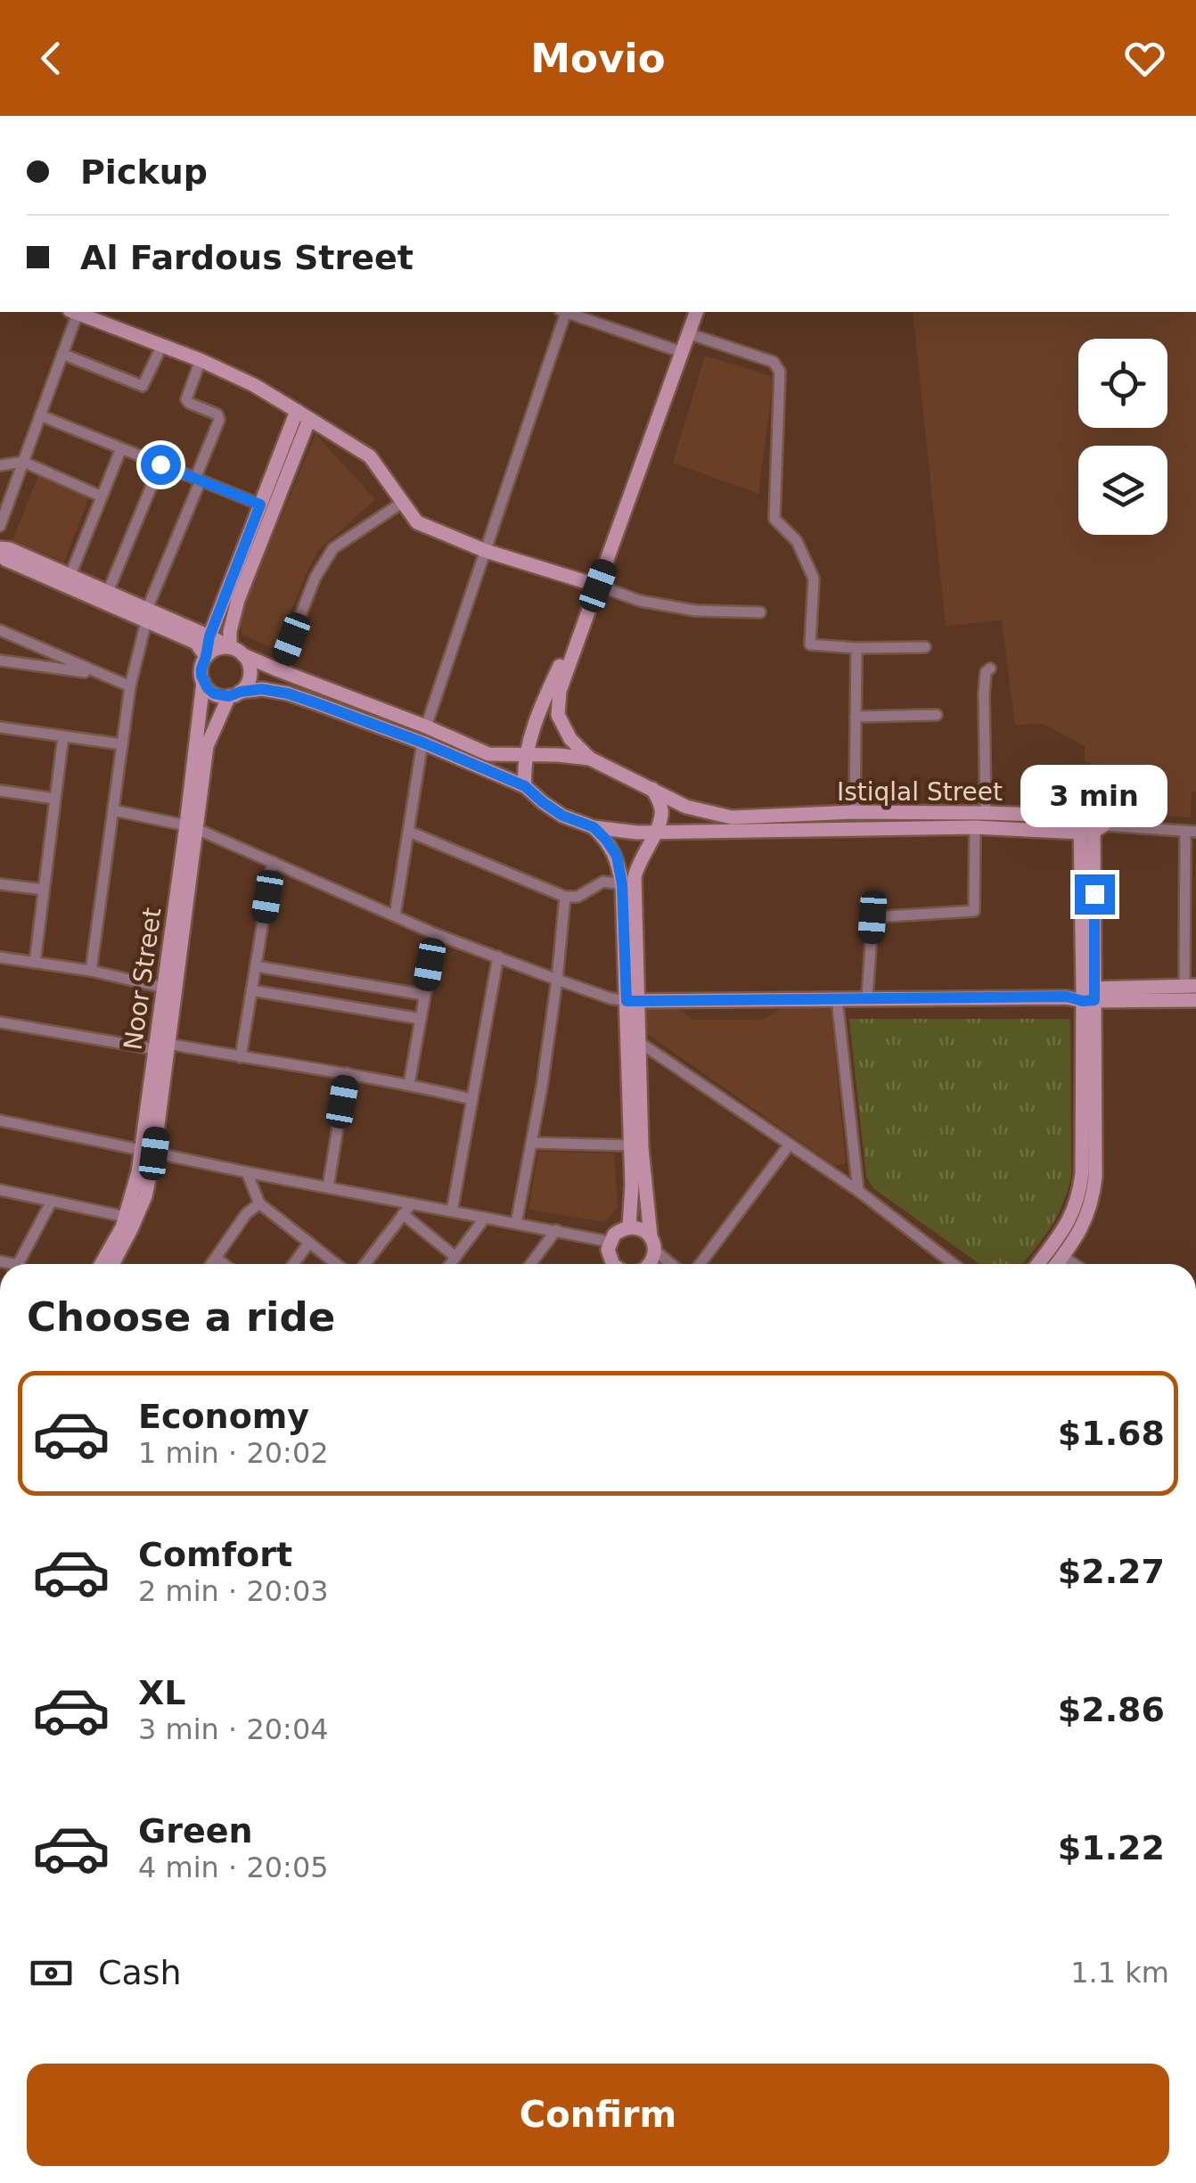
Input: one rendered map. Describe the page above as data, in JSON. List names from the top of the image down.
{
  "streets": {
    "main road": ["Istiqlal Street", "Noor Street"]
  },
  "crossings": [
    ["Istiqlal Street", "Noor Street"]
  ],
  "page": {
    "header": "Movio",
    "banner": ["Pickup", "Al Fardous Street"],
    "bubble": "3 min",
    "heading": "Choose a ride",
    "list": [
      {
        "name": "Economy",
        "note": "1 min · 20:02",
        "value": "$1.68"
      },
      {
        "name": "Comfort",
        "note": "2 min · 20:03",
        "value": "$2.27"
      },
      {
        "name": "XL",
        "note": "3 min · 20:04",
        "value": "$2.86"
      },
      {
        "name": "Green",
        "note": "4 min · 20:05",
        "value": "$1.22"
      }
    ],
    "pay": ["Cash", "1.1 km"],
    "buttons": "Confirm"
  }
}
